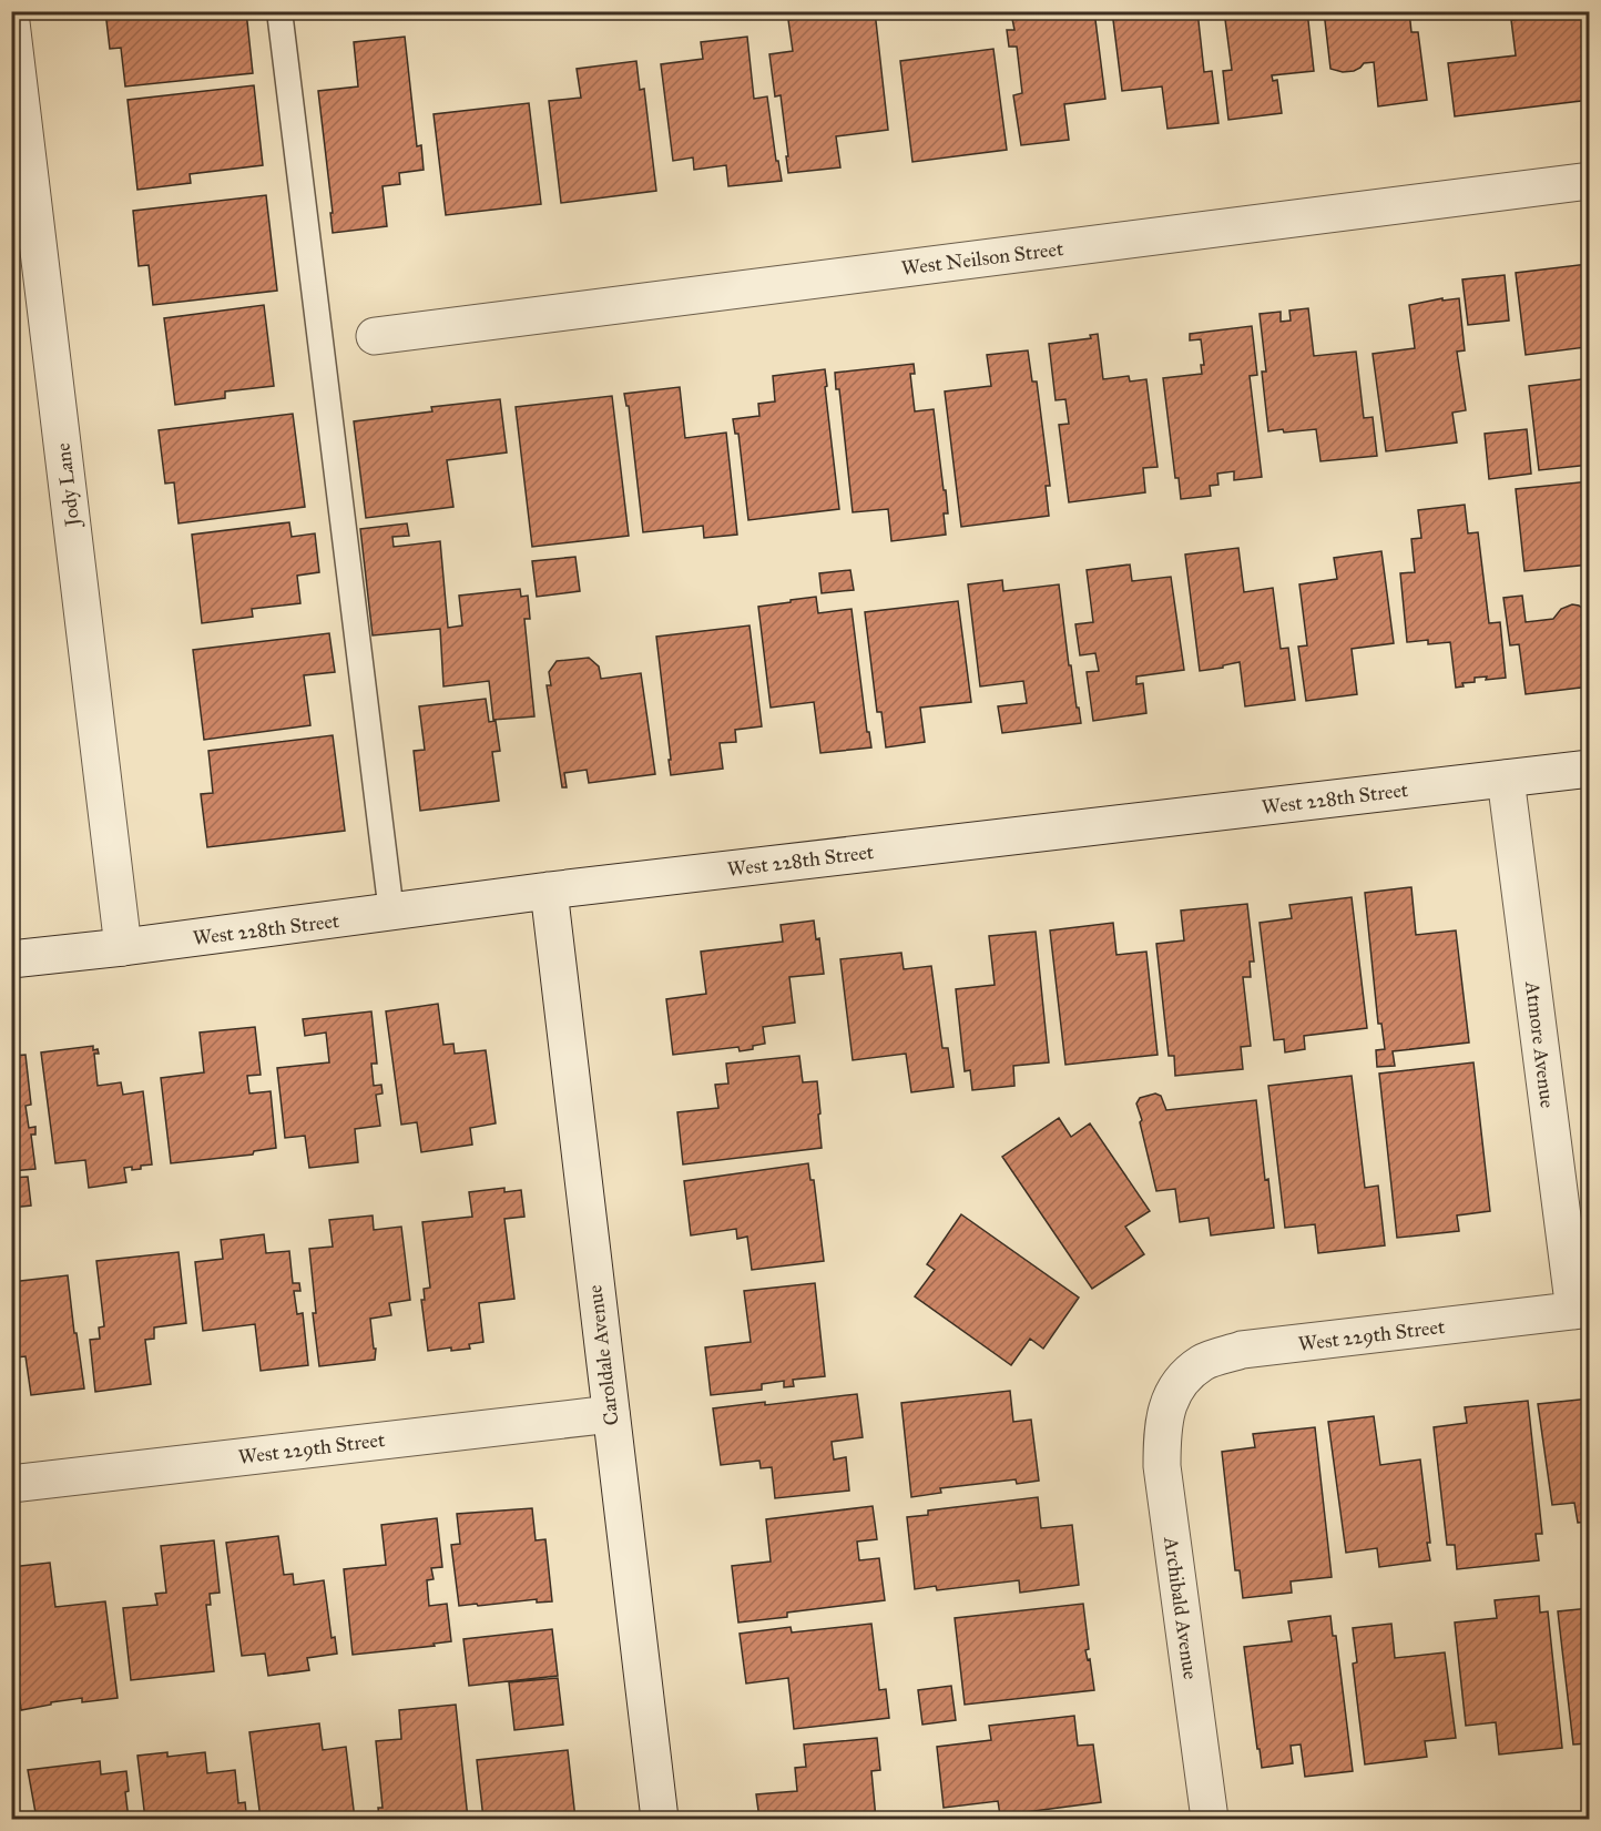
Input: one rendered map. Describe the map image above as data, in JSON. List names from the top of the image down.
{
  "streets": {
    "street": [
      "West Neilson Street",
      "Jody Lane",
      "West 228th Street",
      "Atmore Avenue",
      "West 229th Street",
      "Caroldale Avenue",
      "Archibald Avenue"
    ]
  },
  "crossings": [
    ["Jody Lane", "West 228th Street"],
    ["West 228th Street", "Atmore Avenue"],
    ["West 228th Street", "Caroldale Avenue"],
    ["Atmore Avenue", "West 229th Street"],
    ["West 229th Street", "Caroldale Avenue"],
    ["West 229th Street", "Archibald Avenue"]
  ]
}
